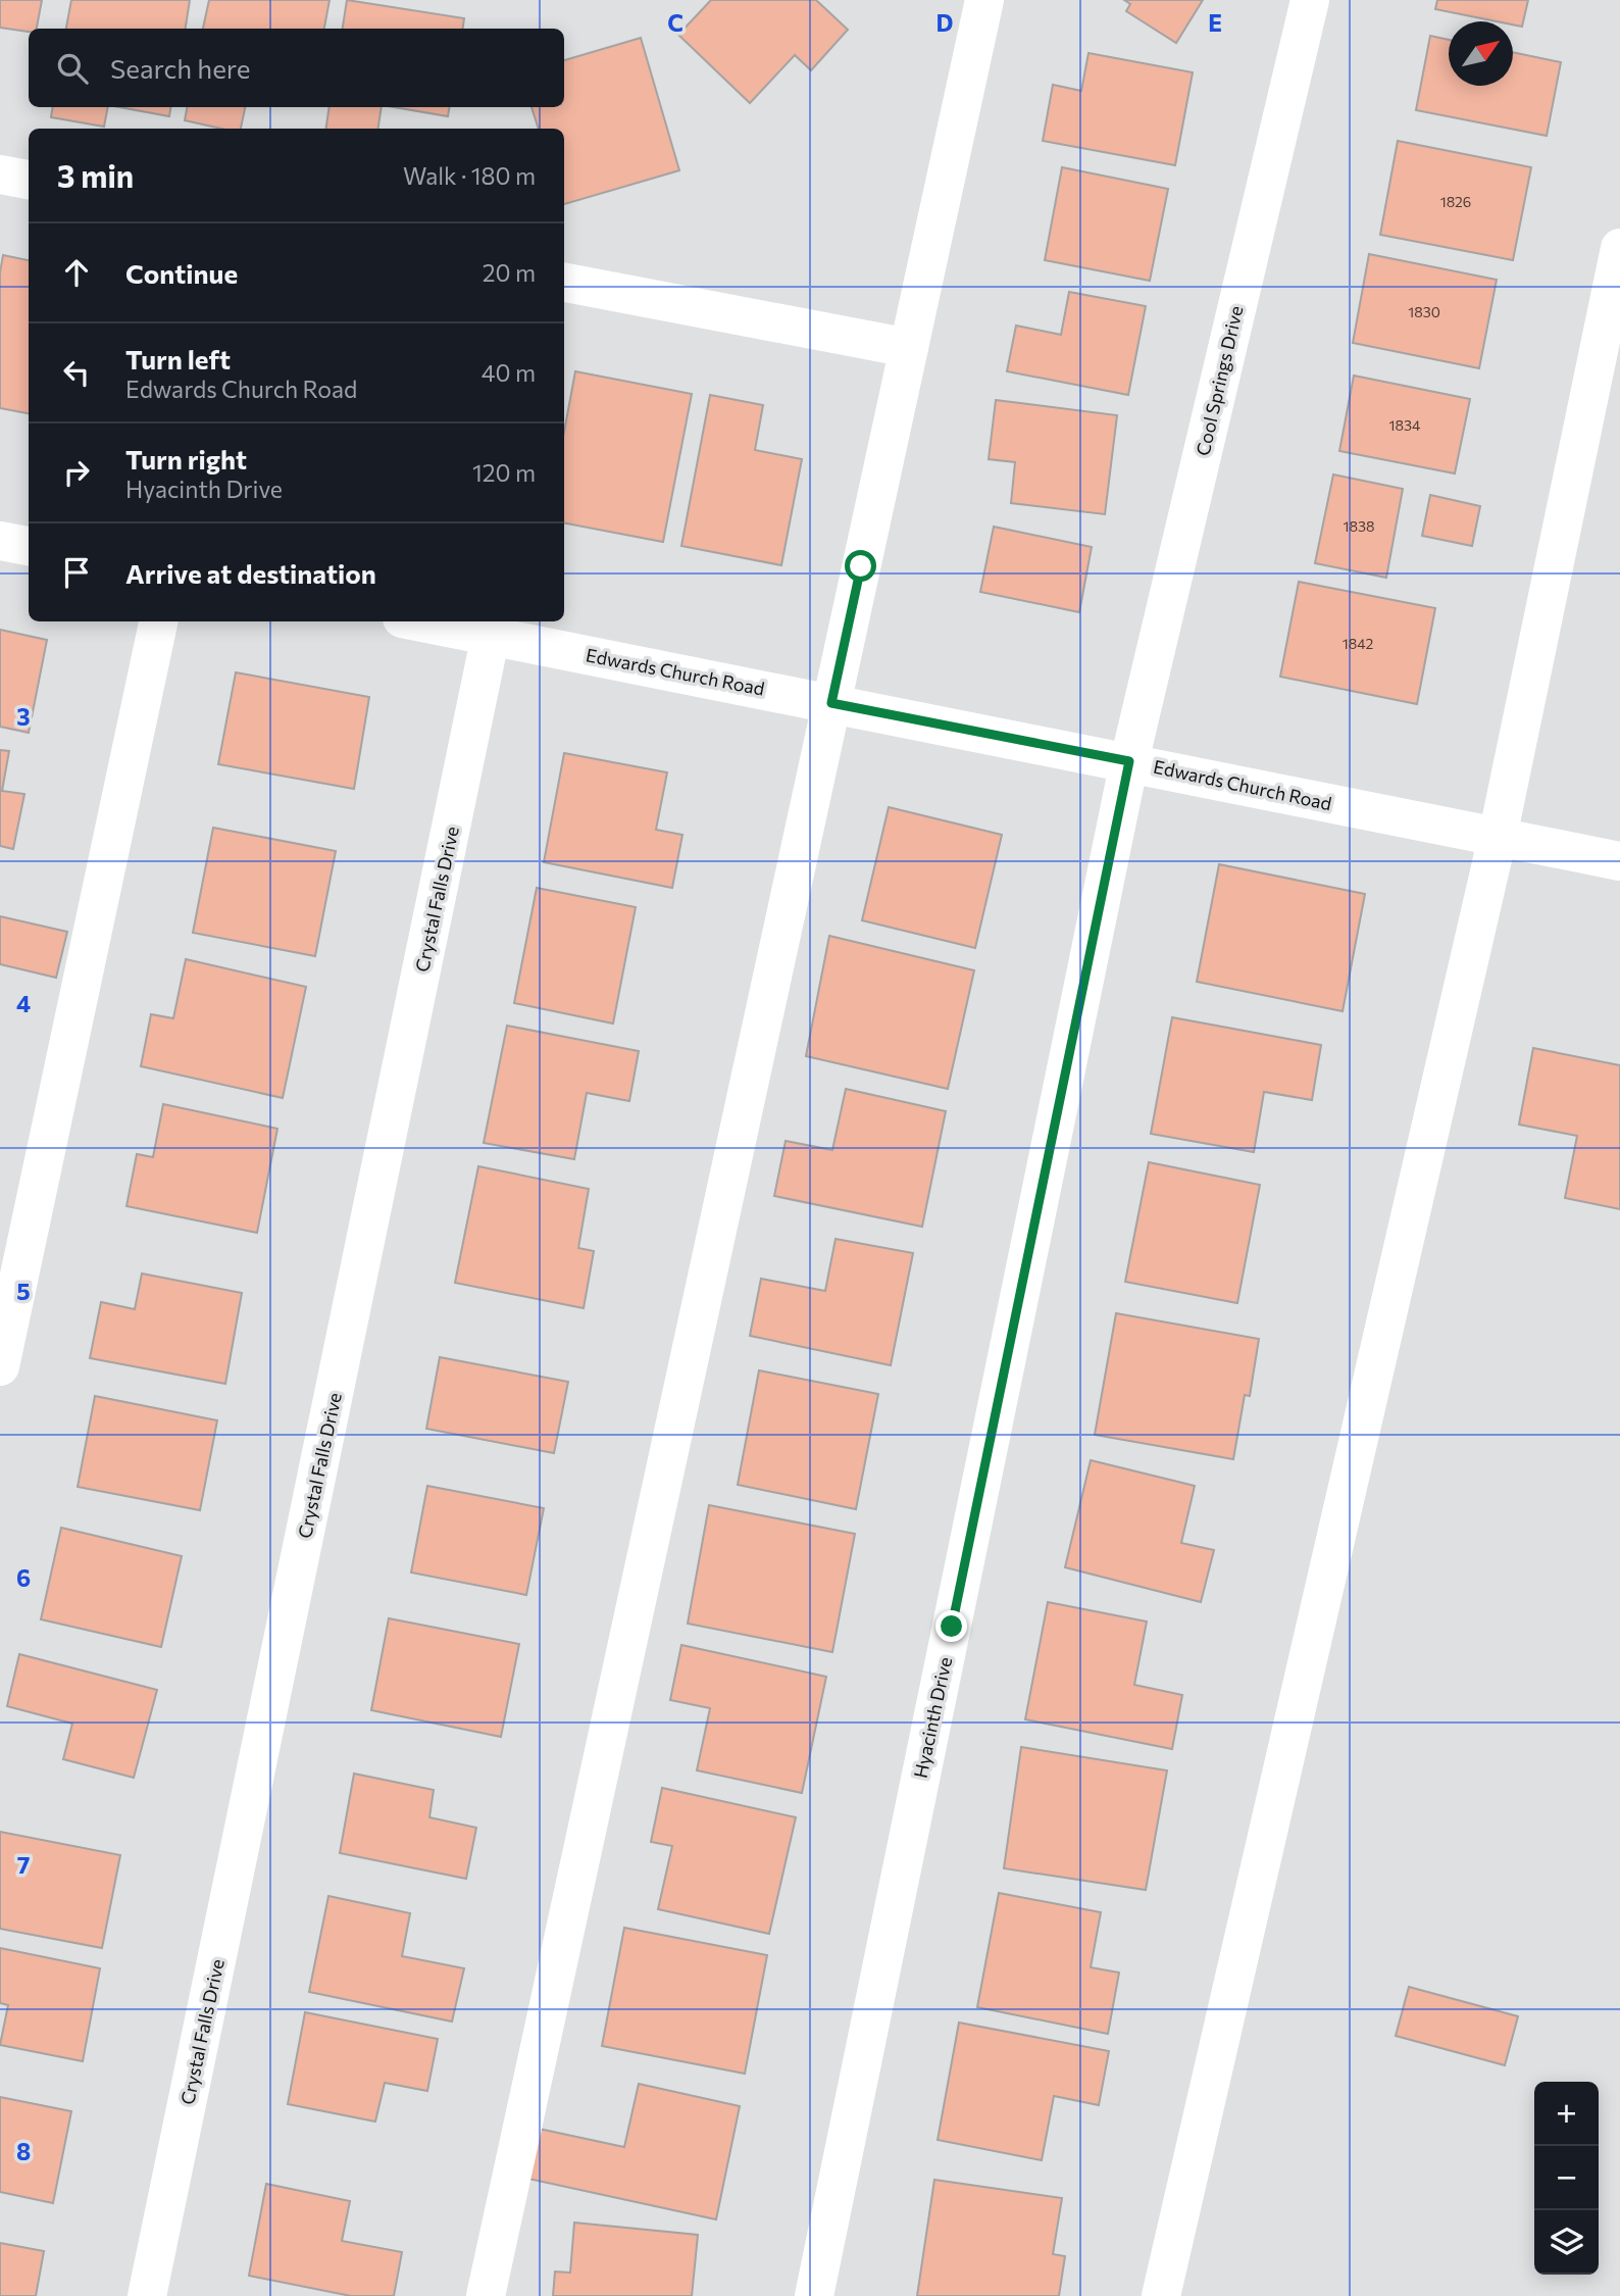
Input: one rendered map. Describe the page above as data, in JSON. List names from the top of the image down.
{
  "streets": {
    "street": [
      "Cool Springs Drive",
      "Edwards Church Road",
      "Crystal Falls Drive",
      "Hyacinth Drive"
    ]
  },
  "crossings": [
    ["Cool Springs Drive", "Edwards Church Road"],
    ["Cool Springs Drive", "Hyacinth Drive"],
    ["Edwards Church Road", "Crystal Falls Drive"],
    ["Edwards Church Road", "Hyacinth Drive"]
  ],
  "house_numbers": [
    "1826",
    "1830",
    "1834",
    "1838",
    "1842"
  ],
  "north": "top right",
  "page": {
    "search": "Search here",
    "heading": ["3 min", "Walk · 180 m"],
    "list": [
      ["Continue", "20 m"],
      ["Turn left", "Edwards Church Road", "40 m"],
      ["Turn right", "Hyacinth Drive", "120 m"],
      "Arrive at destination"
    ],
    "map_buttons": ["+", "−"]
  },
  "grid": {
    "columns": ["C", "D", "E"],
    "rows": [
      "3",
      "4",
      "5",
      "6",
      "7",
      "8"
    ]
  }
}
